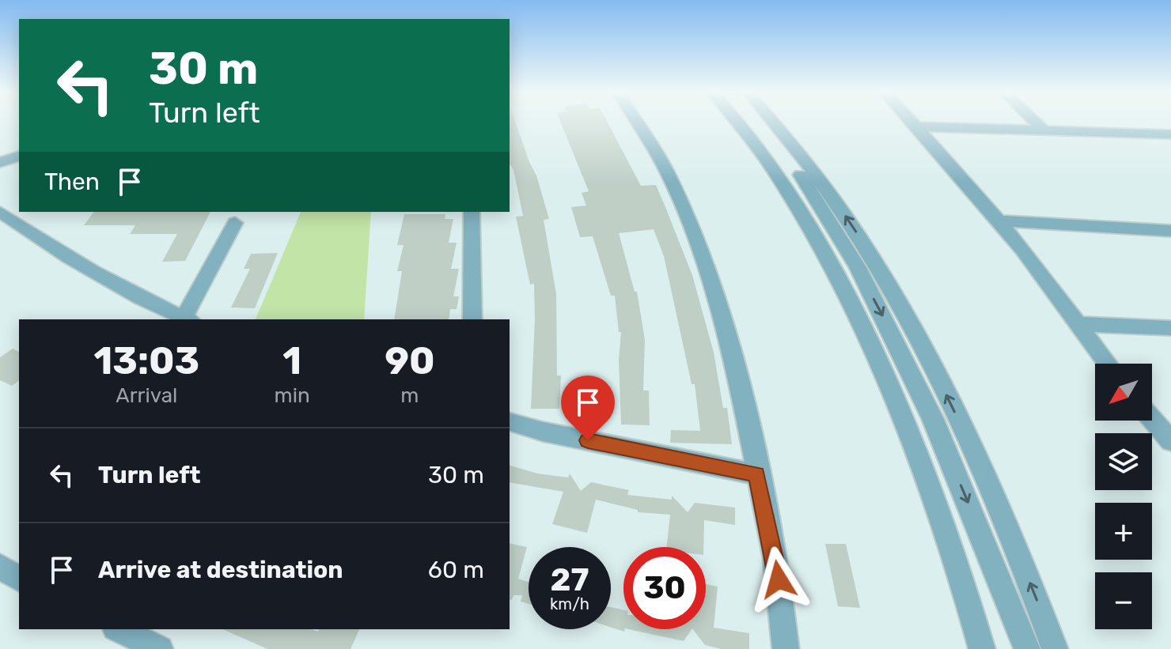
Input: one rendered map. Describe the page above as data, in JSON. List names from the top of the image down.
{
  "north": "bottom left",
  "page": {
    "turn": ["30 m", "Turn left"],
    "then": "Then",
    "eta": [
      "13:03",
      "Arrival",
      "1",
      "min",
      "90",
      "m"
    ],
    "map_buttons": ["+", "−"],
    "list": [
      {
        "name": "Turn left",
        "value": "30 m"
      },
      {
        "name": "Arrive at destination",
        "value": "60 m"
      }
    ],
    "speed": "27 km/h",
    "limit": "30"
  }
}
